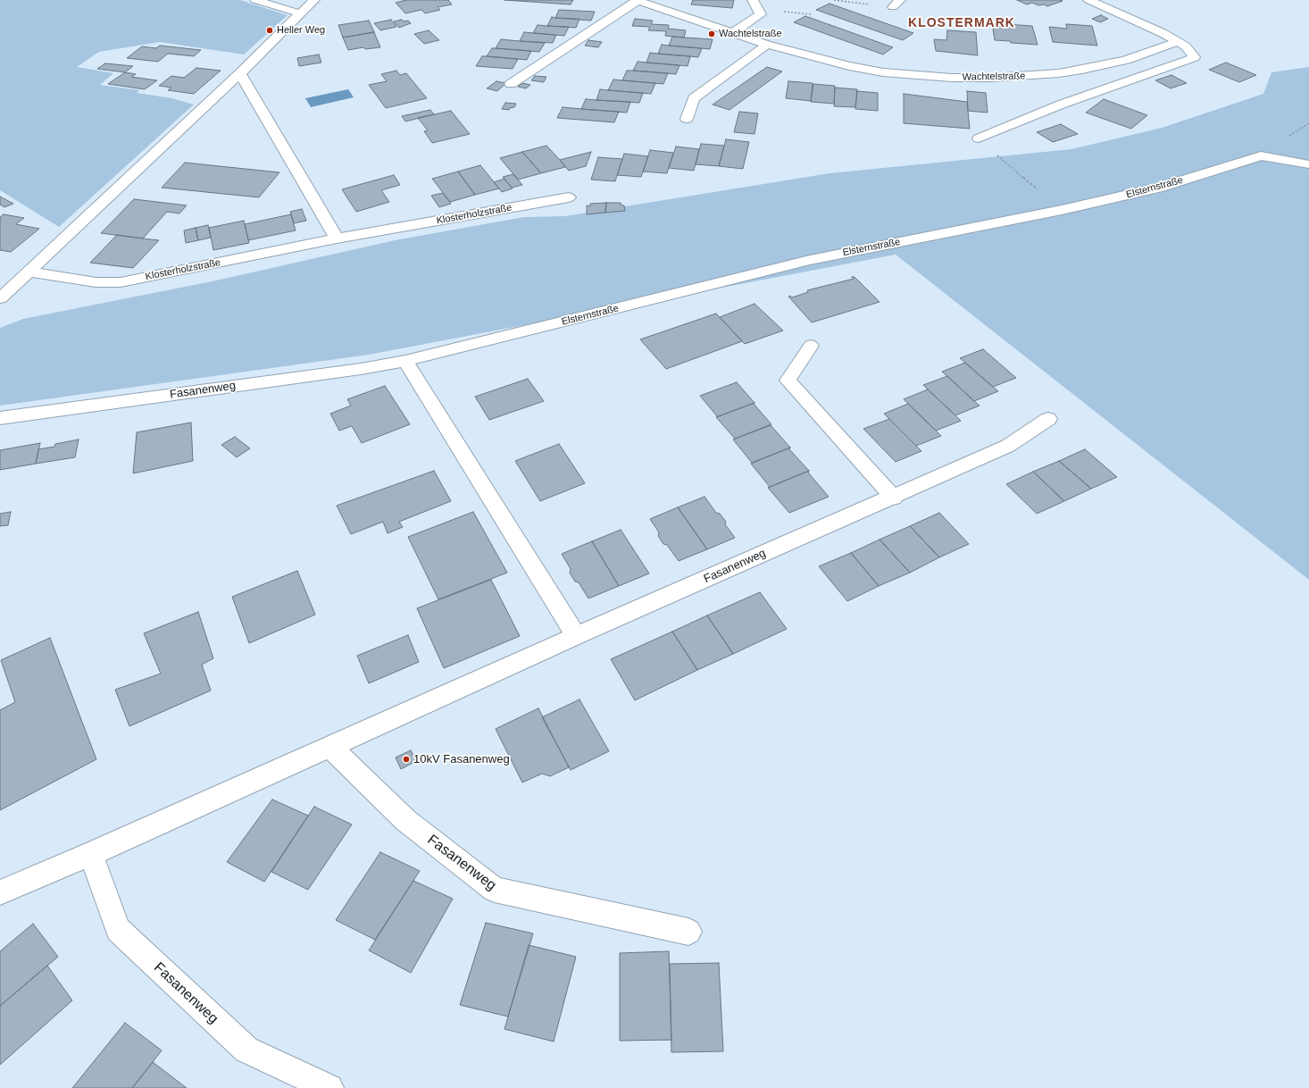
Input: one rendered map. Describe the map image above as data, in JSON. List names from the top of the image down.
{
  "streets": {
    "street": [
      "Wachtelstraße",
      "Elsternstraße",
      "Klosterholzstraße",
      "Fasanenweg"
    ]
  },
  "crossings": [
    ["Elsternstraße", "Fasanenweg"]
  ],
  "districts": ["KLOSTERMARK"],
  "places": ["Heller Weg", "Wachtelstraße", "10kV Fasanenweg"]
}
